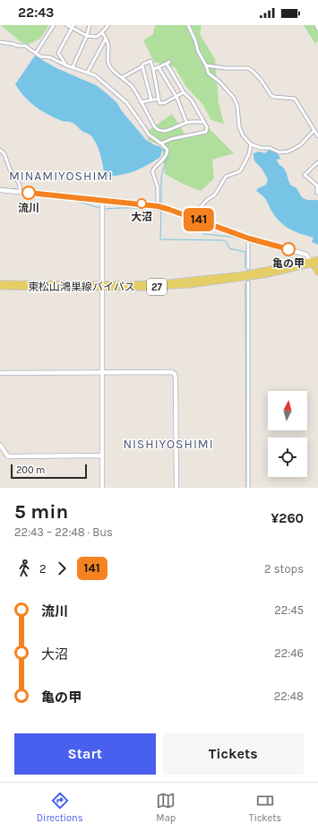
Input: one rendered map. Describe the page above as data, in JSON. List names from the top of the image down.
{
  "streets": {
    "main road": ["東松山鴻巣線バイパス", "27"]
  },
  "crossings": [
    ["東松山鴻巣線バイパス", "27"]
  ],
  "districts": ["MINAMIYOSHIMI", "NISHIYOSHIMI"],
  "places": ["流川", "大沼", "亀の甲"],
  "lines": ["bus line 141"],
  "scale_bar": "200 m",
  "north": "top",
  "page": {
    "status": "22:43",
    "on_map": "141",
    "scale": "200 m",
    "heading": ["5 min", "22:43 – 22:48 · Bus", "¥260"],
    "legs": ["2", "141", "2 stops"],
    "list": [
      {
        "name": "流川",
        "value": "22:45"
      },
      {
        "name": "大沼",
        "value": "22:46"
      },
      {
        "name": "亀の甲",
        "value": "22:48"
      }
    ],
    "buttons": ["Start", "Tickets"],
    "tabs": ["Directions", "Map", "Tickets"]
  }
}
